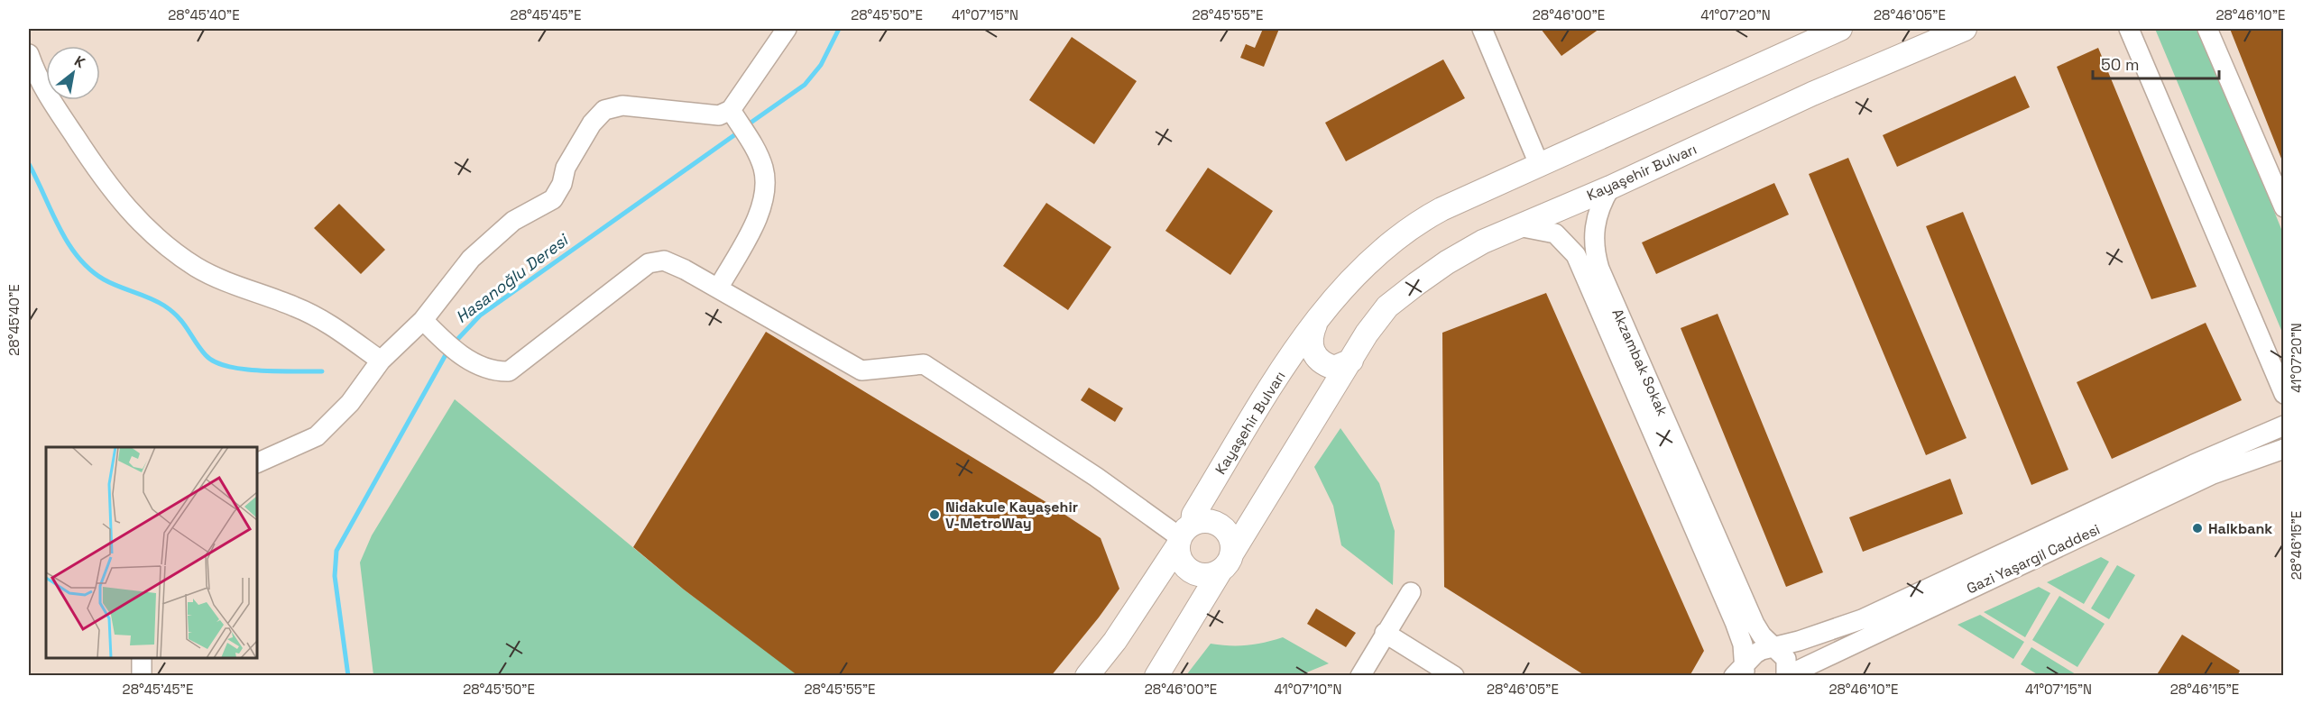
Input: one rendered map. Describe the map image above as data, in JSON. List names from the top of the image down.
{
  "streets": {
    "main road": ["Kayaşehir Bulvarı"],
    "street": ["Akzambak Sokak", "Gazi Yaşargil Caddesi"]
  },
  "crossings": [
    ["Kayaşehir Bulvarı", "Akzambak Sokak"],
    ["Akzambak Sokak", "Gazi Yaşargil Caddesi"]
  ],
  "water": ["Hasanoğlu Deresi"],
  "places": ["Nidakule Kayaşehir V-MetroWay", "Halkbank"],
  "scale_bar": "50 m",
  "north": "top right",
  "coordinates": [
    "28°45'40\"E",
    "28°45'45\"E",
    "28°45'50\"E",
    "41°07'15\"N",
    "28°45'55\"E",
    "28°46'00\"E",
    "41°07'20\"N",
    "28°46'05\"E",
    "28°46'10\"E",
    "28°46'15\"E",
    "41°07'10\"N"
  ]
}
